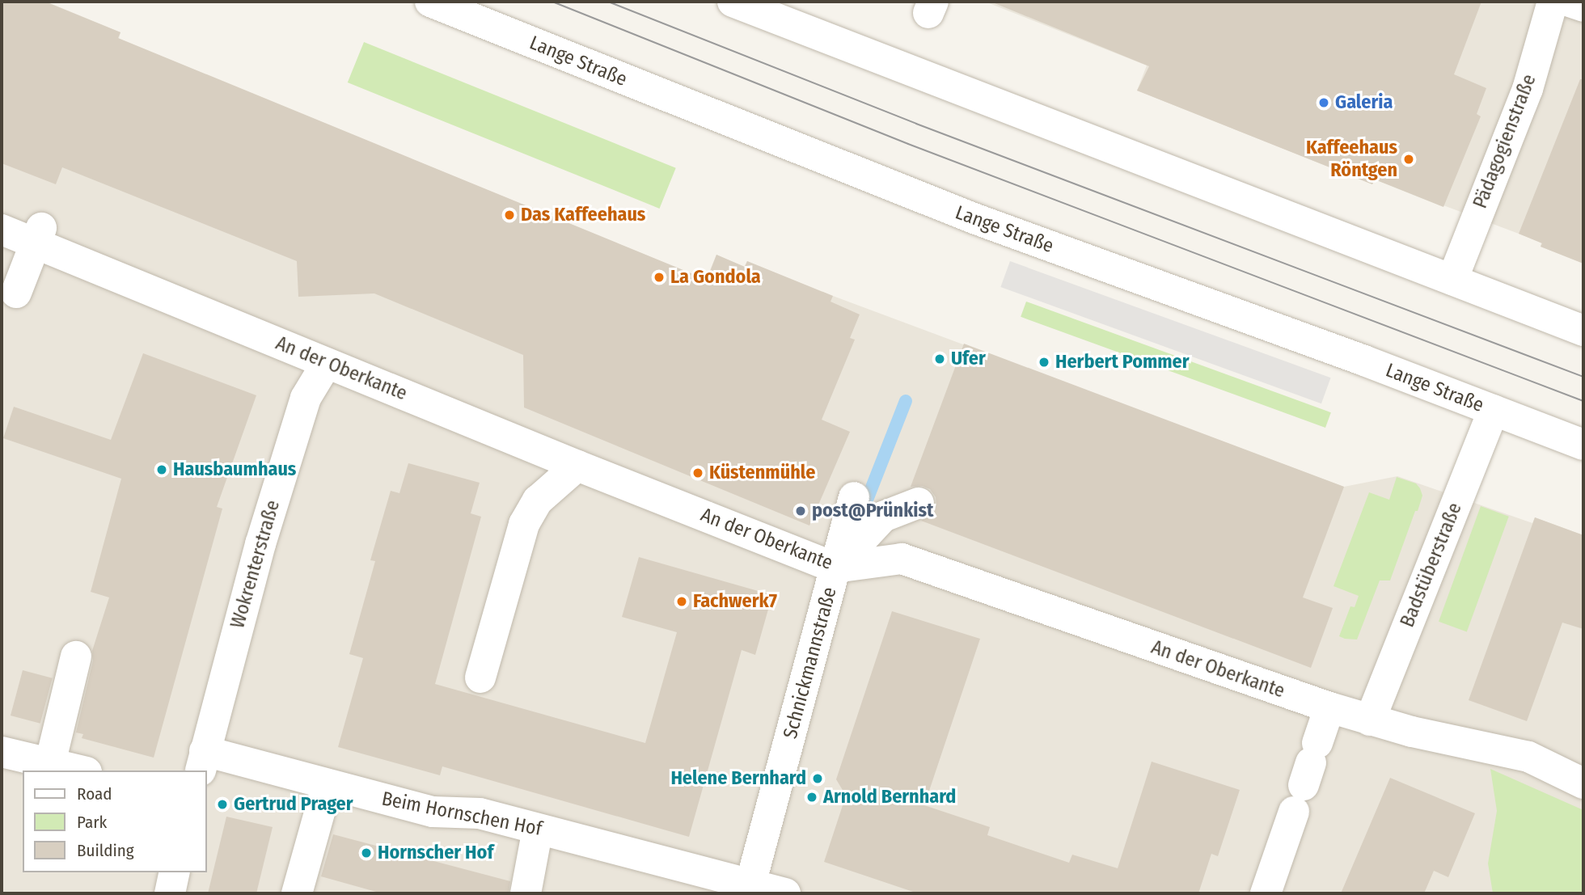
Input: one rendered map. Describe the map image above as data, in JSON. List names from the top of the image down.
{
  "streets": {
    "street": [
      "Lange Straße",
      "Pädagogienstraße",
      "An der Oberkante",
      "Wokrenterstraße",
      "Badstüberstraße",
      "Schnickmannstraße",
      "Beim Hornschen Hof"
    ]
  },
  "crossings": [
    ["Lange Straße", "Badstüberstraße"],
    ["An der Oberkante", "Wokrenterstraße"],
    ["An der Oberkante", "Badstüberstraße"],
    ["An der Oberkante", "Schnickmannstraße"],
    ["Wokrenterstraße", "Beim Hornschen Hof"],
    ["Schnickmannstraße", "Beim Hornschen Hof"]
  ],
  "places": [
    "Galeria",
    "Kaffeehaus Röntgen",
    "Das Kaffeehaus",
    "La Gondola",
    "Ufer",
    "Herbert Pommer",
    "Hausbaumhaus",
    "Küstenmühle",
    "post@Prünkist",
    "Fachwerk7",
    "Helene Bernhard",
    "Arnold Bernhard",
    "Gertrud Prager",
    "Hornscher Hof"
  ],
  "legend": ["Road", "Park", "Building"]
}
